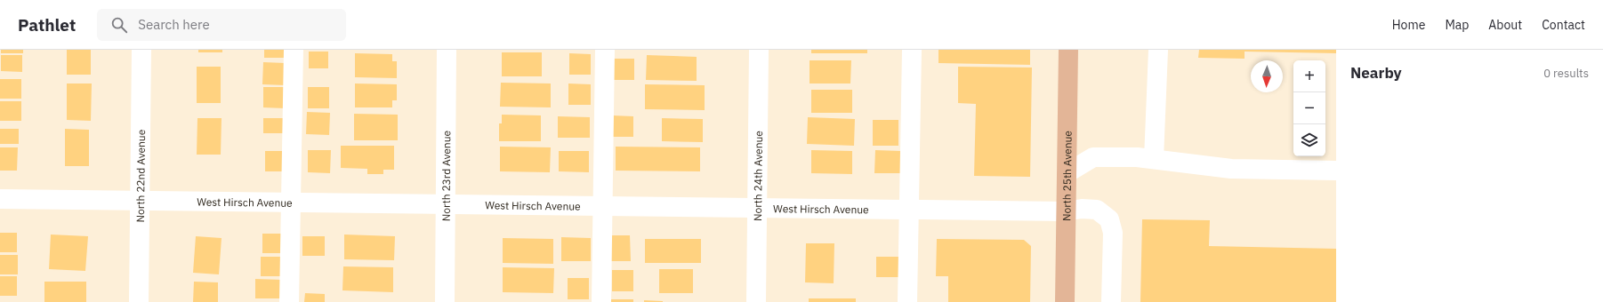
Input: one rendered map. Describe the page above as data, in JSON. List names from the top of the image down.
{
  "streets": {
    "main road": ["North 25th Avenue"],
    "street": [
      "North 22nd Avenue",
      "North 23rd Avenue",
      "North 24th Avenue",
      "West Hirsch Avenue"
    ]
  },
  "crossings": [
    ["North 22nd Avenue", "West Hirsch Avenue"],
    ["North 23rd Avenue", "West Hirsch Avenue"],
    ["North 24th Avenue", "West Hirsch Avenue"],
    ["North 25th Avenue", "West Hirsch Avenue"]
  ],
  "north": "bottom",
  "page": {
    "header": "Pathlet",
    "search": "Search here",
    "nav": [
      "Home",
      "Map",
      "About",
      "Contact"
    ],
    "heading": ["Nearby", "0 results"],
    "map_buttons": ["+", "−"]
  }
}
